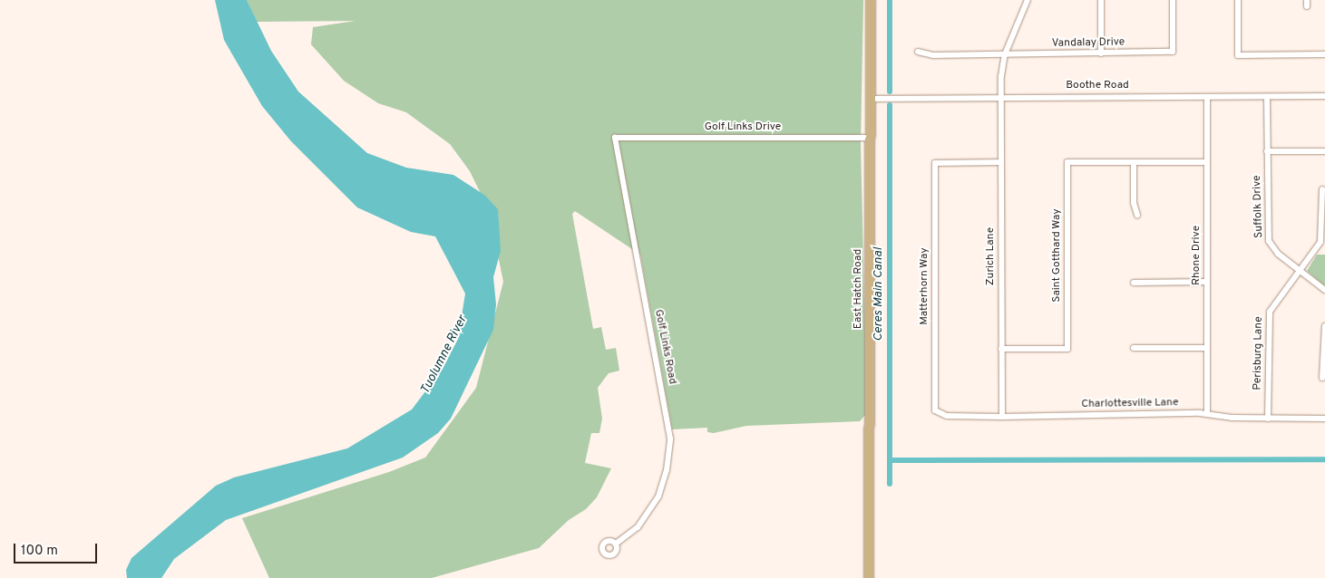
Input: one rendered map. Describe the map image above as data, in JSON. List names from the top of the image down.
{
  "streets": {
    "main road": ["East Hatch Road"],
    "street": [
      "Vandalay Drive",
      "Boothe Road",
      "Golf Links Drive",
      "Suffolk Drive",
      "Saint Gotthard Way",
      "Rhone Drive",
      "Zurich Lane",
      "Matterhorn Way",
      "Golf Links Road",
      "Perisburg Lane",
      "Charlottesville Lane"
    ]
  },
  "crossings": [
    ["Vandalay Drive", "Zurich Lane"],
    ["Boothe Road", "Suffolk Drive"],
    ["Boothe Road", "Rhone Drive"],
    ["Boothe Road", "Zurich Lane"],
    ["Boothe Road", "East Hatch Road"],
    ["Golf Links Drive", "East Hatch Road"],
    ["Golf Links Drive", "Golf Links Road"],
    ["Suffolk Drive", "Perisburg Lane"],
    ["Saint Gotthard Way", "Zurich Lane"],
    ["Rhone Drive", "Charlottesville Lane"],
    ["Zurich Lane", "Matterhorn Way"],
    ["Zurich Lane", "Charlottesville Lane"],
    ["Matterhorn Way", "Charlottesville Lane"],
    ["Perisburg Lane", "Charlottesville Lane"]
  ],
  "water": ["Ceres Main Canal", "Tuolumne River"],
  "scale_bar": "100 m"
}
